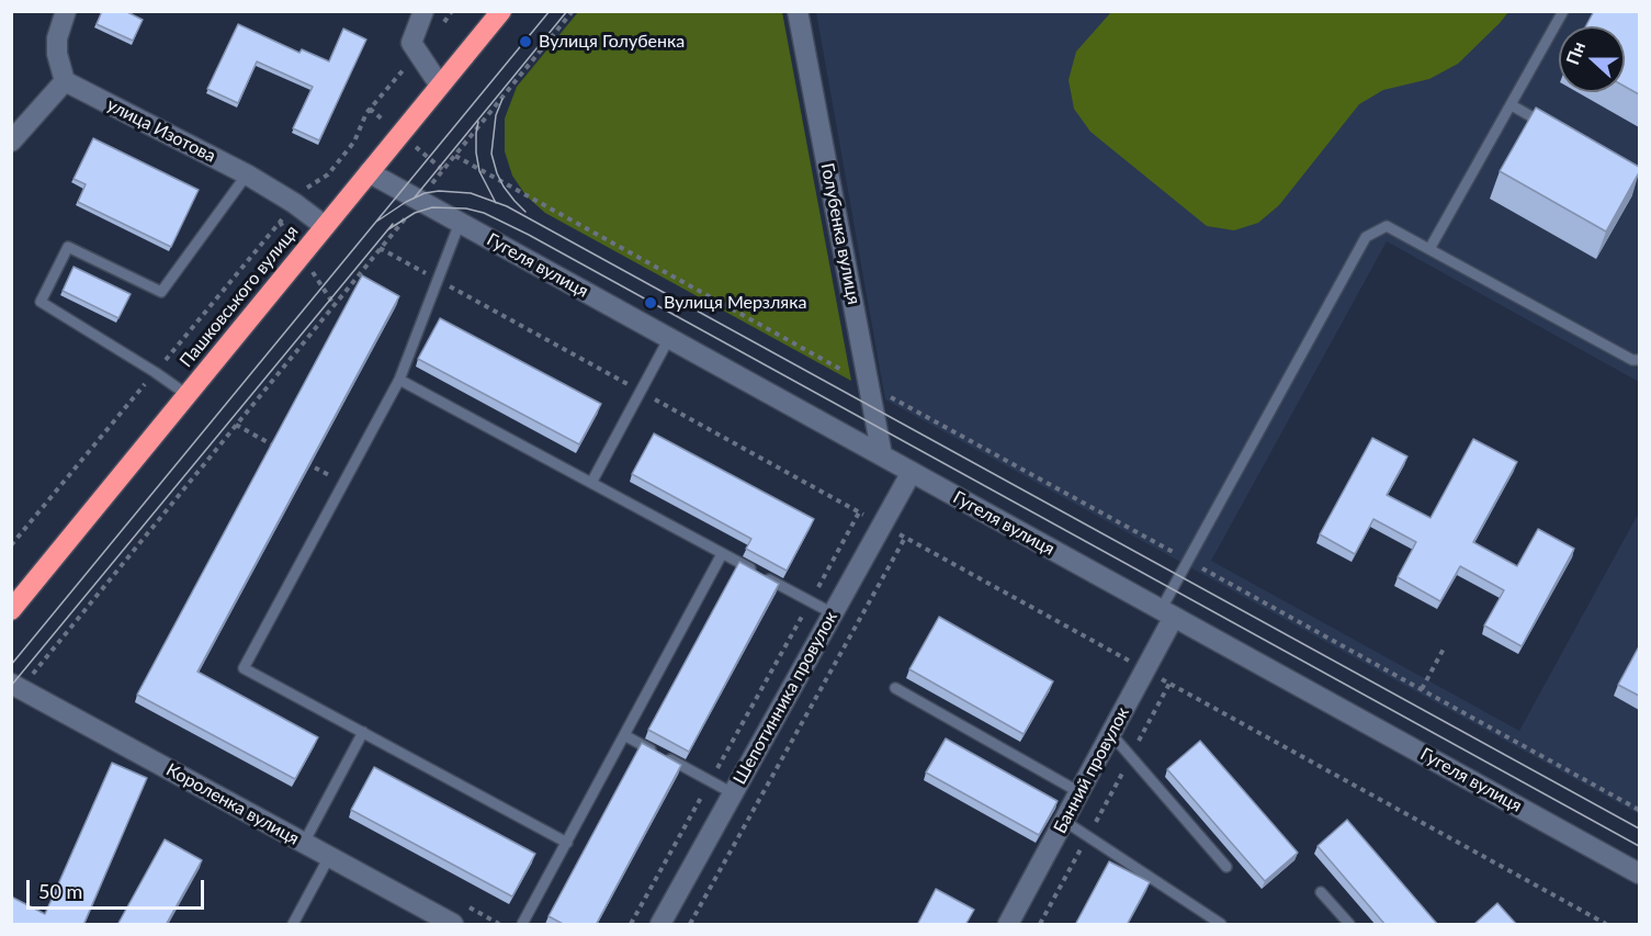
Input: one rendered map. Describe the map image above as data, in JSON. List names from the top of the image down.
{
  "streets": {
    "highway": ["Пашковського вулиця"],
    "street": [
      "улица Изотова",
      "Голубенка вулиця",
      "Гугеля вулиця",
      "Шепотинника провулок",
      "Банний провулок",
      "Короленка вулиця"
    ]
  },
  "crossings": [
    ["улица Изотова", "Пашковського вулиця"],
    ["Голубенка вулиця", "Гугеля вулиця"],
    ["Гугеля вулиця", "Пашковського вулиця"],
    ["Гугеля вулиця", "Шепотинника провулок"],
    ["Гугеля вулиця", "Банний провулок"]
  ],
  "places": ["Вулиця Голубенка", "Вулиця Мерзляка"],
  "scale_bar": "50 m",
  "north": "left"
}
